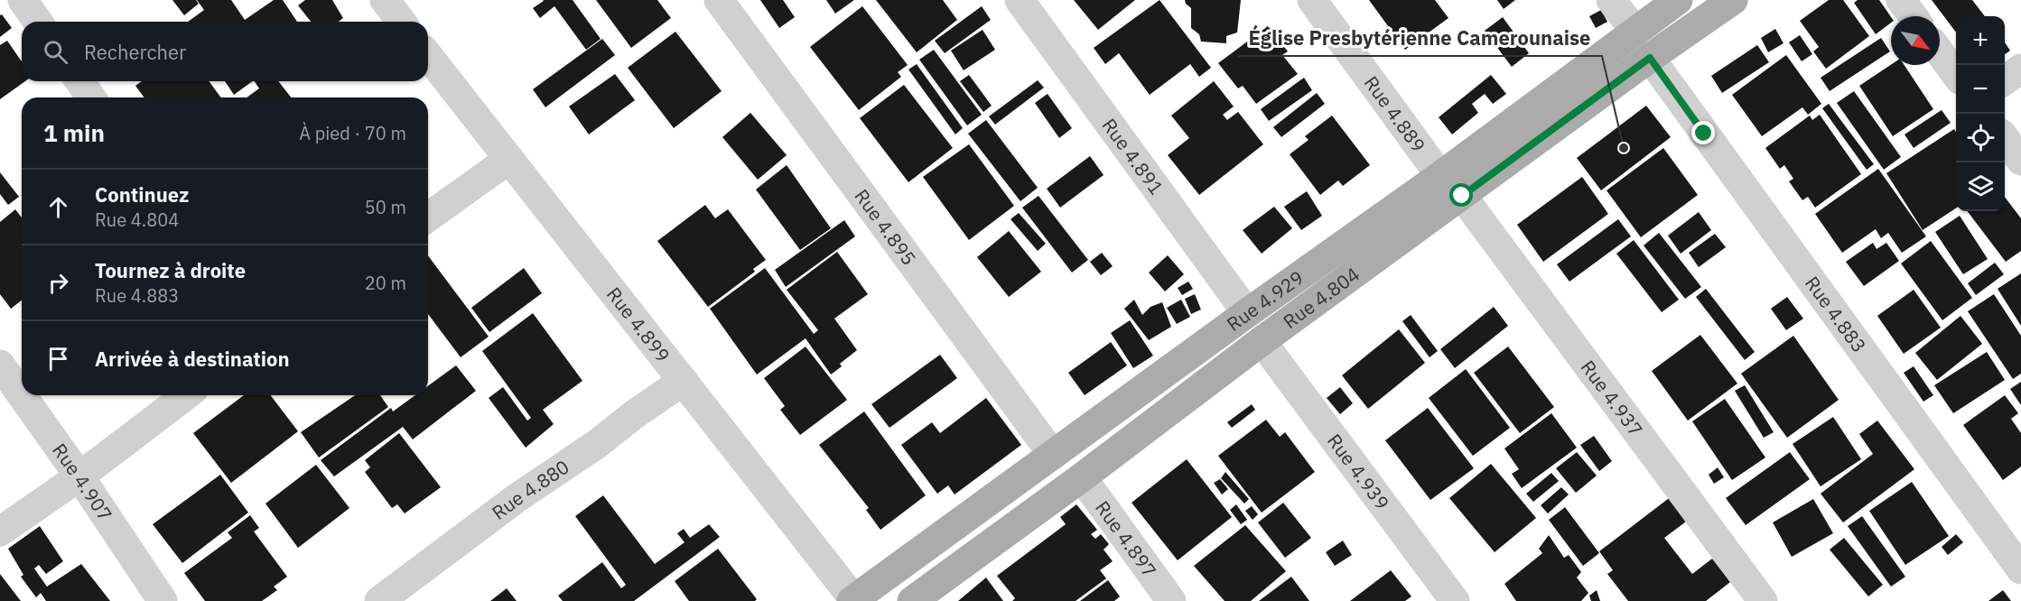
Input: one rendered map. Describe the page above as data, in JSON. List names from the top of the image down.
{
  "streets": {
    "main road": ["Rue 4.804", "Rue 4.929"],
    "street": [
      "Rue 4.889",
      "Rue 4.891",
      "Rue 4.895",
      "Rue 4.883",
      "Rue 4.899",
      "Rue 4.937",
      "Rue 4.939",
      "Rue 4.907",
      "Rue 4.880",
      "Rue 4.897"
    ]
  },
  "crossings": [
    ["Rue 4.889", "Rue 4.929"],
    ["Rue 4.891", "Rue 4.929"],
    ["Rue 4.895", "Rue 4.929"],
    ["Rue 4.804", "Rue 4.883"],
    ["Rue 4.804", "Rue 4.937"],
    ["Rue 4.804", "Rue 4.939"],
    ["Rue 4.804", "Rue 4.897"],
    ["Rue 4.929", "Rue 4.899"],
    ["Rue 4.899", "Rue 4.880"]
  ],
  "places": ["Église Presbytérienne Camerounaise"],
  "north": "bottom right",
  "page": {
    "map_buttons": ["+", "−"],
    "search": "Rechercher",
    "heading": ["1 min", "À pied · 70 m"],
    "list": [
      ["Continuez", "Rue 4.804", "50 m"],
      ["Tournez à droite", "Rue 4.883", "20 m"],
      "Arrivée à destination"
    ]
  }
}
